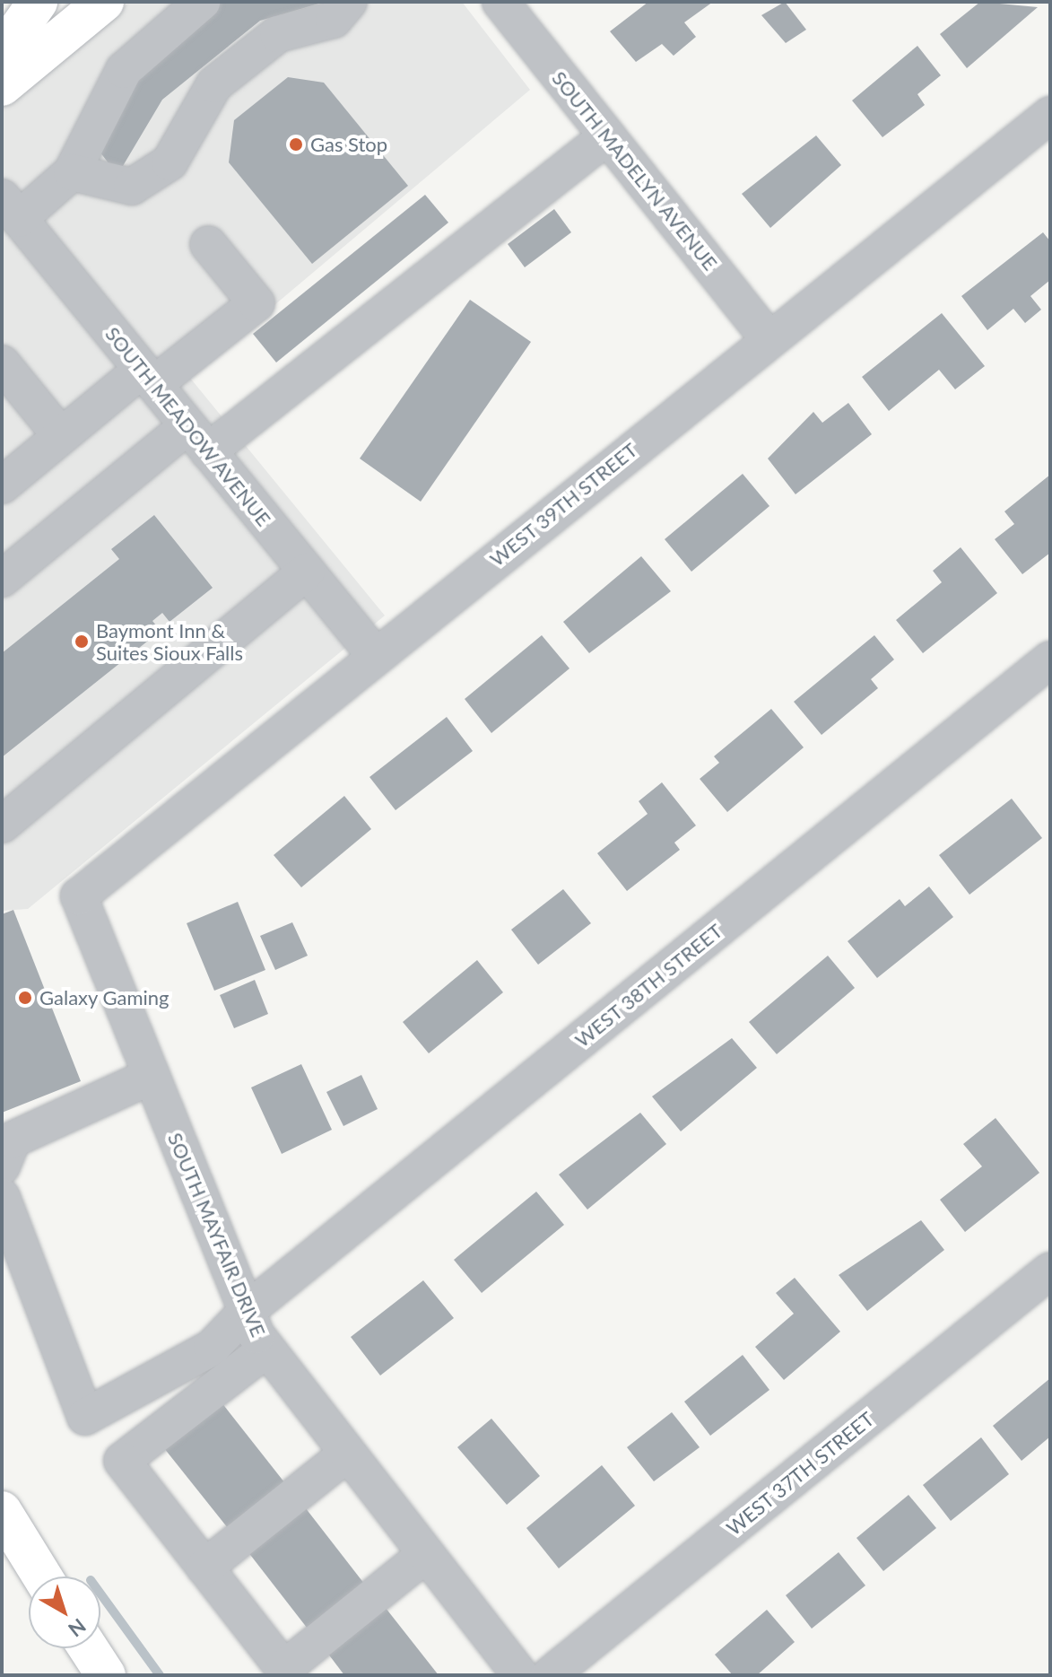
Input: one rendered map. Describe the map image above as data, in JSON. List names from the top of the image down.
{
  "streets": {
    "street": [
      "SOUTH MADELYN AVENUE",
      "SOUTH MEADOW AVENUE",
      "WEST 39TH STREET",
      "WEST 38TH STREET",
      "SOUTH MAYFAIR DRIVE",
      "WEST 37TH STREET"
    ]
  },
  "crossings": [
    ["SOUTH MADELYN AVENUE", "WEST 39TH STREET"],
    ["SOUTH MEADOW AVENUE", "WEST 39TH STREET"],
    ["WEST 39TH STREET", "SOUTH MAYFAIR DRIVE"],
    ["WEST 38TH STREET", "SOUTH MAYFAIR DRIVE"]
  ],
  "places": ["Gas Stop", "Baymont Inn & Suites Sioux Falls", "Galaxy Gaming"],
  "north": "bottom right"
}
